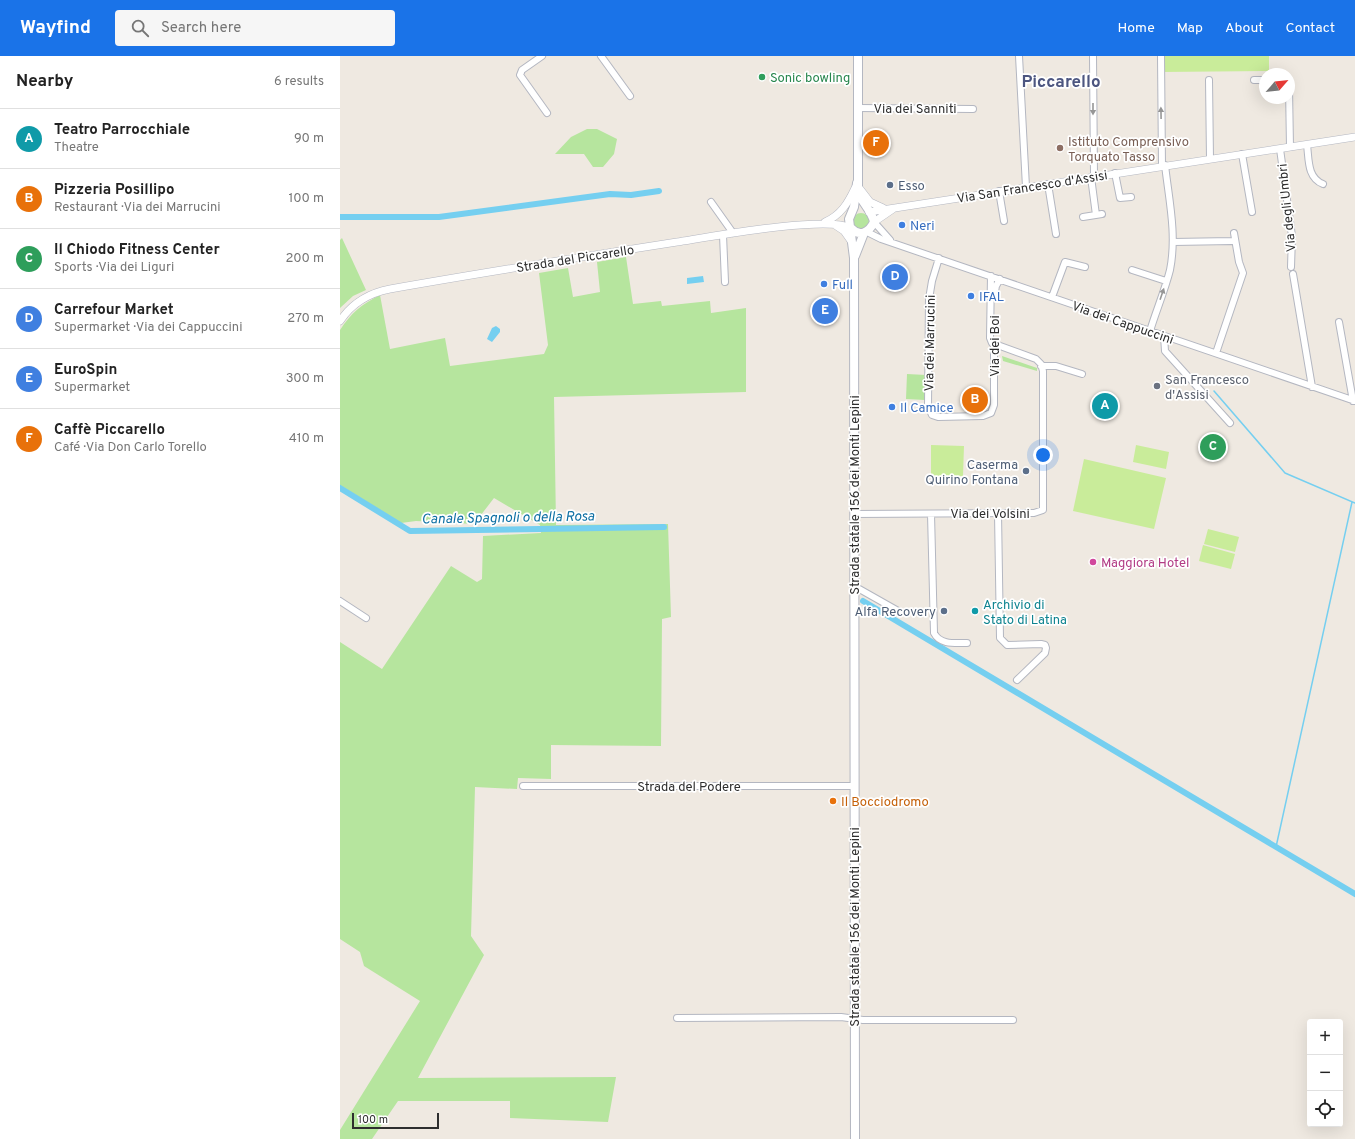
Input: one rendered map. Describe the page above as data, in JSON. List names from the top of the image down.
{
  "streets": {
    "main road": ["Strada statale 156 dei Monti Lepini"],
    "street": [
      "Via dei Sanniti",
      "Via San Francesco d'Assisi",
      "Via degli Umbri",
      "Strada del Piccarello",
      "Via dei Cappuccini",
      "Via dei Marrucini",
      "Via dei Boi",
      "Via dei Volsini",
      "Strada del Podere"
    ]
  },
  "crossings": [
    ["Via San Francesco d'Assisi", "Via degli Umbri"],
    ["Via San Francesco d'Assisi", "Strada del Piccarello"],
    ["Via San Francesco d'Assisi", "Via dei Cappuccini"],
    ["Via San Francesco d'Assisi", "Strada statale 156 dei Monti Lepini"],
    ["Strada del Piccarello", "Via dei Cappuccini"],
    ["Strada del Piccarello", "Strada statale 156 dei Monti Lepini"],
    ["Via dei Cappuccini", "Via dei Marrucini"],
    ["Via dei Cappuccini", "Via dei Boi"],
    ["Via dei Cappuccini", "Strada statale 156 dei Monti Lepini"],
    ["Via dei Marrucini", "Via dei Boi"],
    ["Strada statale 156 dei Monti Lepini", "Via dei Volsini"],
    ["Strada statale 156 dei Monti Lepini", "Strada del Podere"]
  ],
  "districts": ["Piccarello"],
  "water": ["Canale Spagnoli o della Rosa"],
  "places": [
    "Sonic bowling",
    "Istituto Comprensivo Torquato Tasso",
    "Esso",
    "Neri",
    "Full",
    "IFAL",
    "San Francesco d'Assisi",
    "Il Camice",
    "Caserma Quirino Fontana",
    "Maggiora Hotel",
    "Alfa Recovery",
    "Archivio di Stato di Latina",
    "Il Bocciodromo"
  ],
  "scale_bar": "100 m",
  "north": "top right",
  "page": {
    "header": "Wayfind",
    "search": "Search here",
    "nav": [
      "Home",
      "Map",
      "About",
      "Contact"
    ],
    "heading": ["Nearby", "6 results"],
    "list": [
      {
        "mark": "A",
        "name": "Teatro Parrocchiale",
        "note": "Theatre",
        "value": "90 m"
      },
      {
        "mark": "B",
        "name": "Pizzeria Posillipo",
        "note": "Restaurant · Via dei Marrucini",
        "value": "100 m"
      },
      {
        "mark": "C",
        "name": "Il Chiodo Fitness Center",
        "note": "Sports · Via dei Liguri",
        "value": "200 m"
      },
      {
        "mark": "D",
        "name": "Carrefour Market",
        "note": "Supermarket · Via dei Cappuccini",
        "value": "270 m"
      },
      {
        "mark": "E",
        "name": "EuroSpin",
        "note": "Supermarket",
        "value": "300 m"
      },
      {
        "mark": "F",
        "name": "Caffè Piccarello",
        "note": "Café · Via Don Carlo Torello",
        "value": "410 m"
      }
    ],
    "pins": [
      "F",
      "D",
      "E",
      "B",
      "A",
      "C"
    ],
    "map_buttons": ["+", "−"],
    "scale": "100 m"
  }
}
